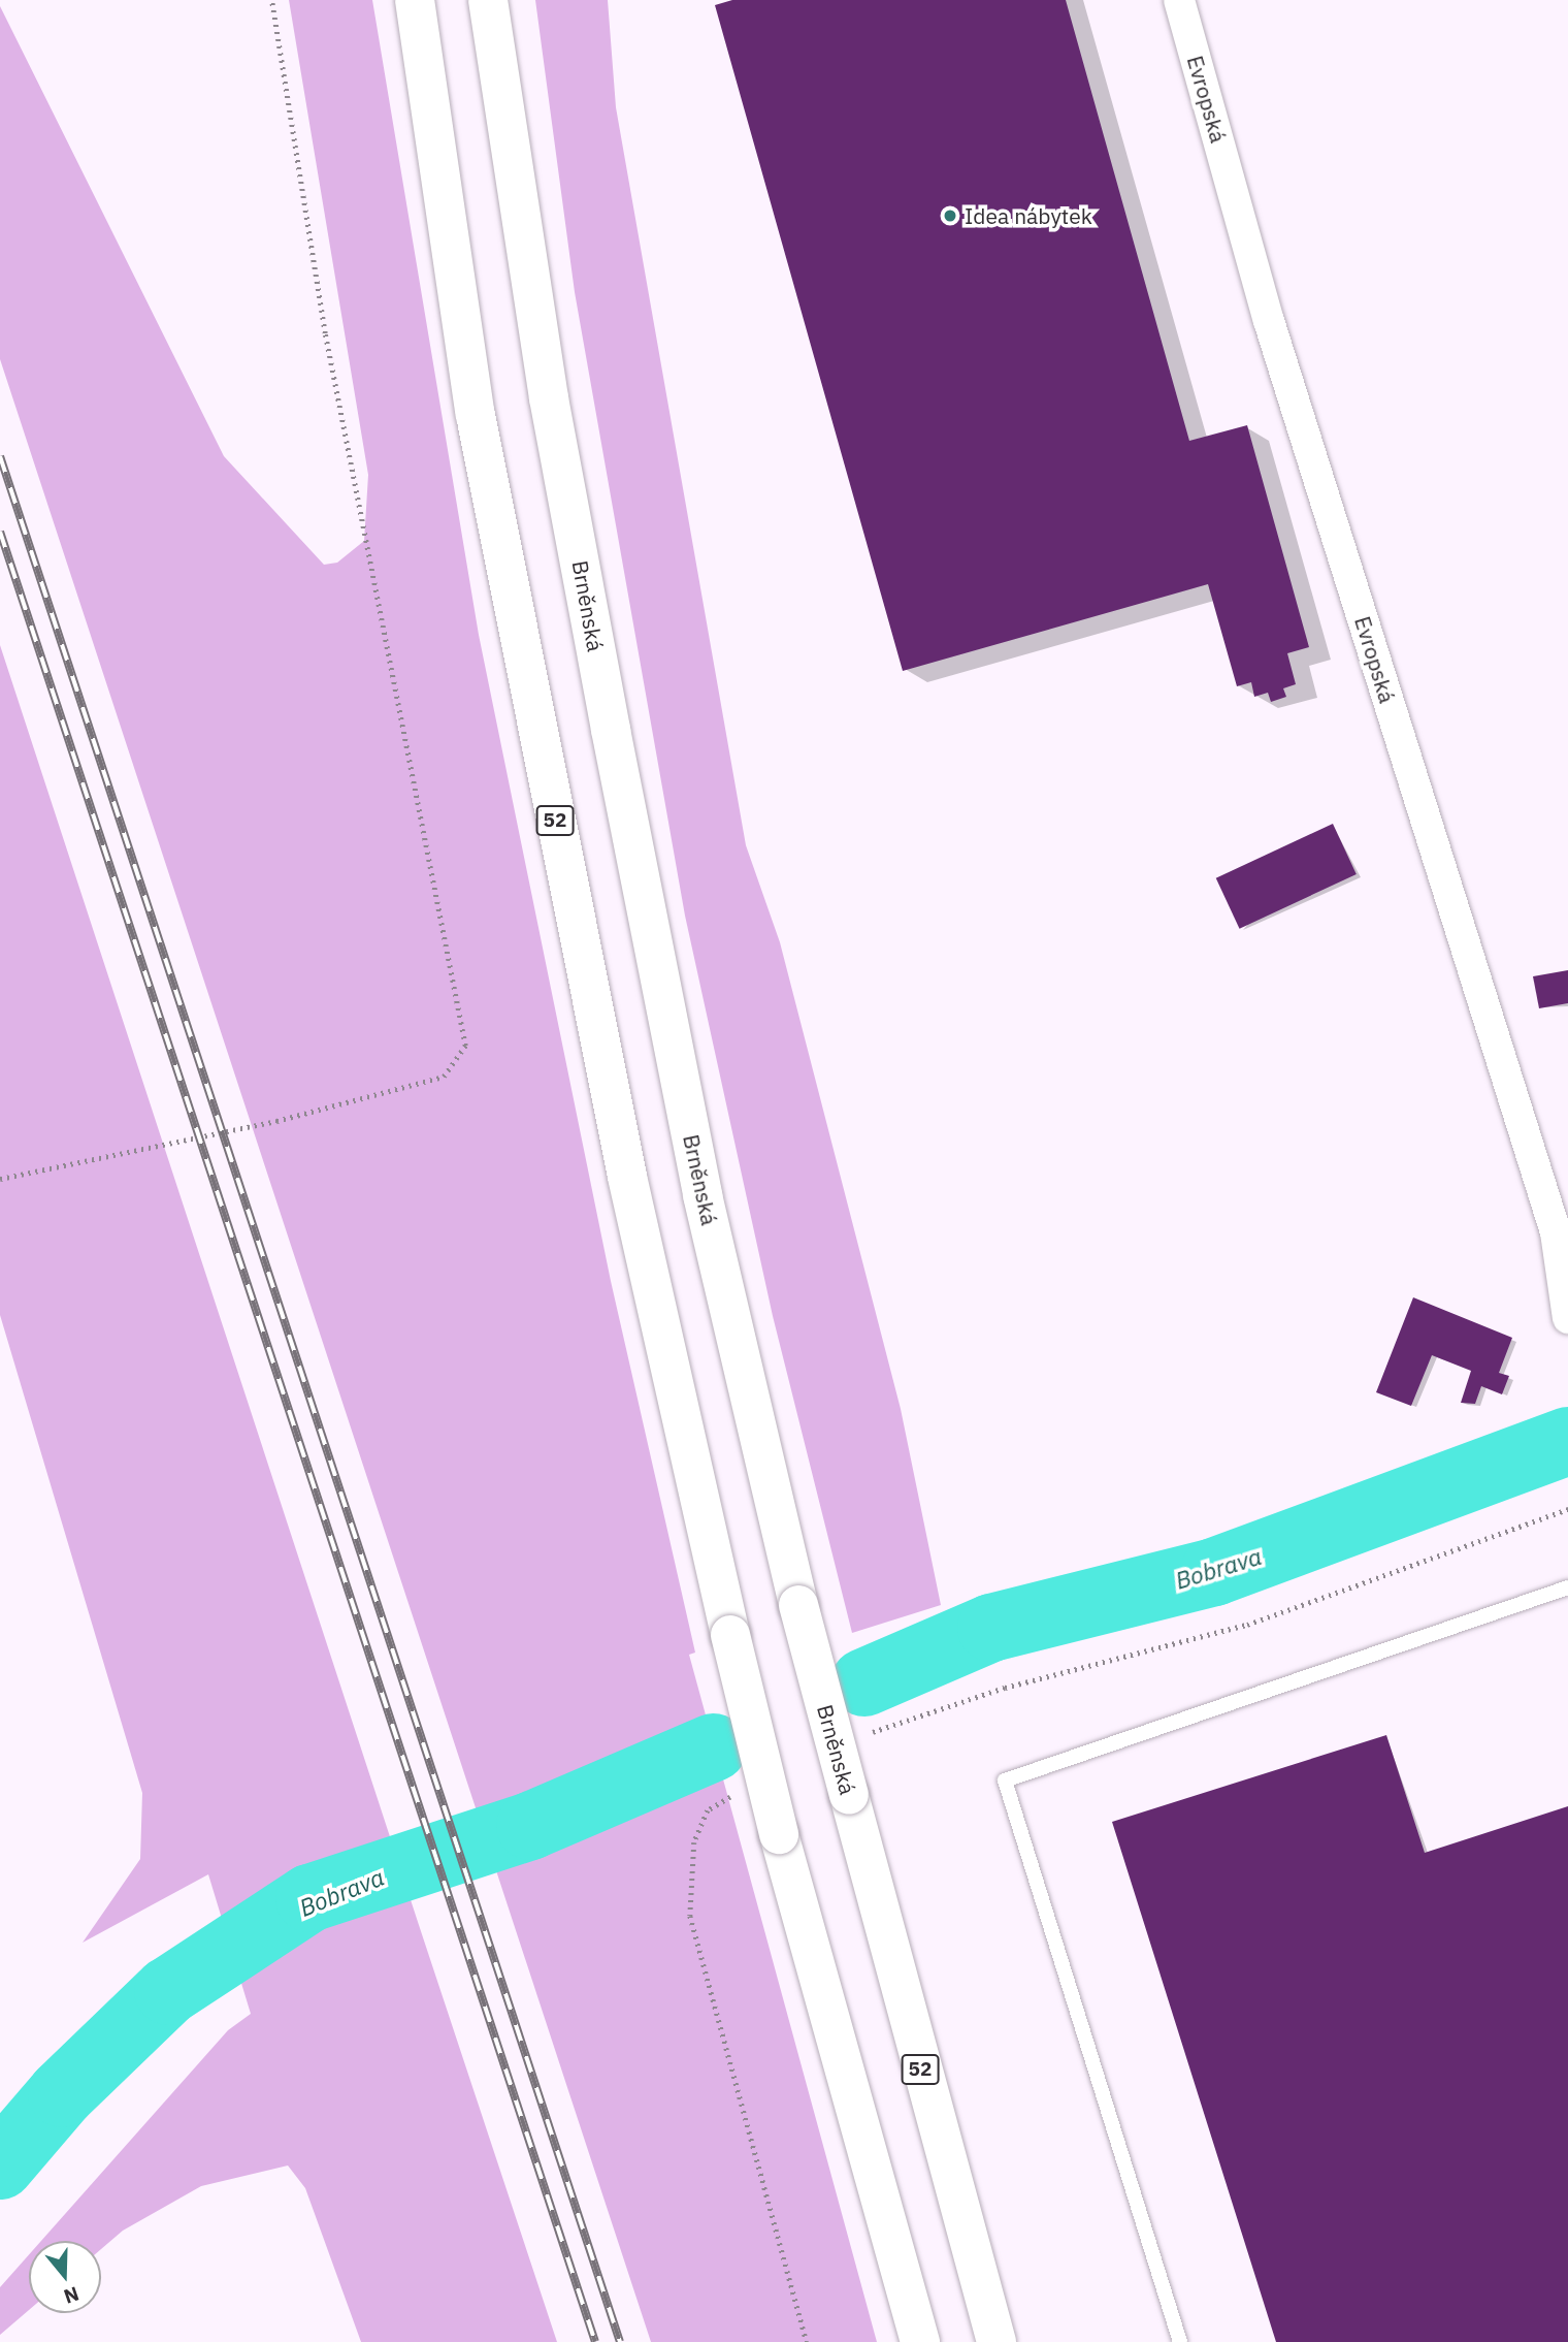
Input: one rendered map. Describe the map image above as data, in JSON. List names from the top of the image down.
{
  "streets": {
    "highway": ["Brněnská", "52"],
    "street": ["Evropská"]
  },
  "water": ["Bobrava"],
  "places": ["Idea nábytek"],
  "north": "bottom"
}
